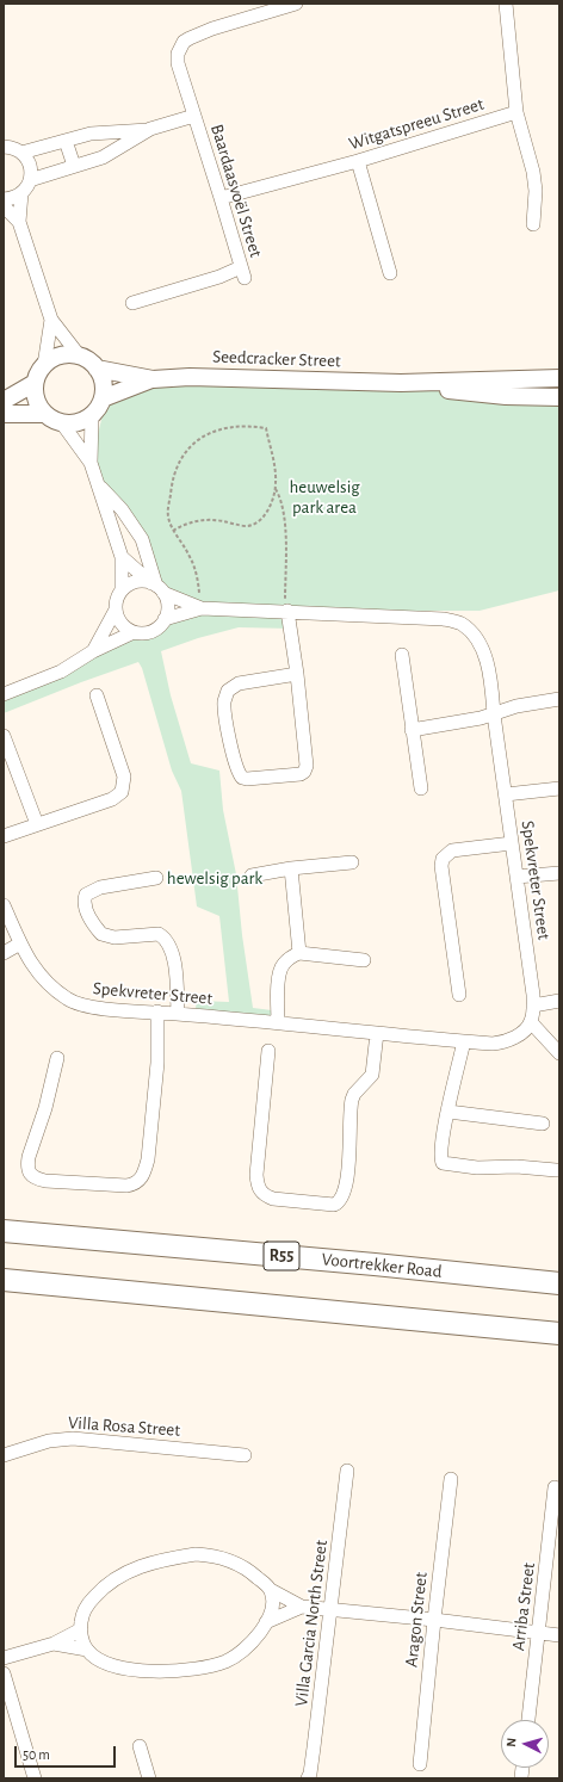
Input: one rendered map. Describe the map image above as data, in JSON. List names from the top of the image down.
{
  "streets": {
    "main road": ["R55", "Voortrekker Road"],
    "street": [
      "Witgatspreeu Street",
      "Baardaasvoël Street",
      "Seedcracker Street",
      "Spekvreter Street",
      "Villa Rosa Street",
      "Arriba Street",
      "Aragon Street",
      "Villa Garcia North Street"
    ]
  },
  "crossings": [
    ["Witgatspreeu Street", "Baardaasvoël Street"]
  ],
  "parks": ["heuwelsig park area", "hewelsig park"],
  "scale_bar": "50 m",
  "north": "left"
}
